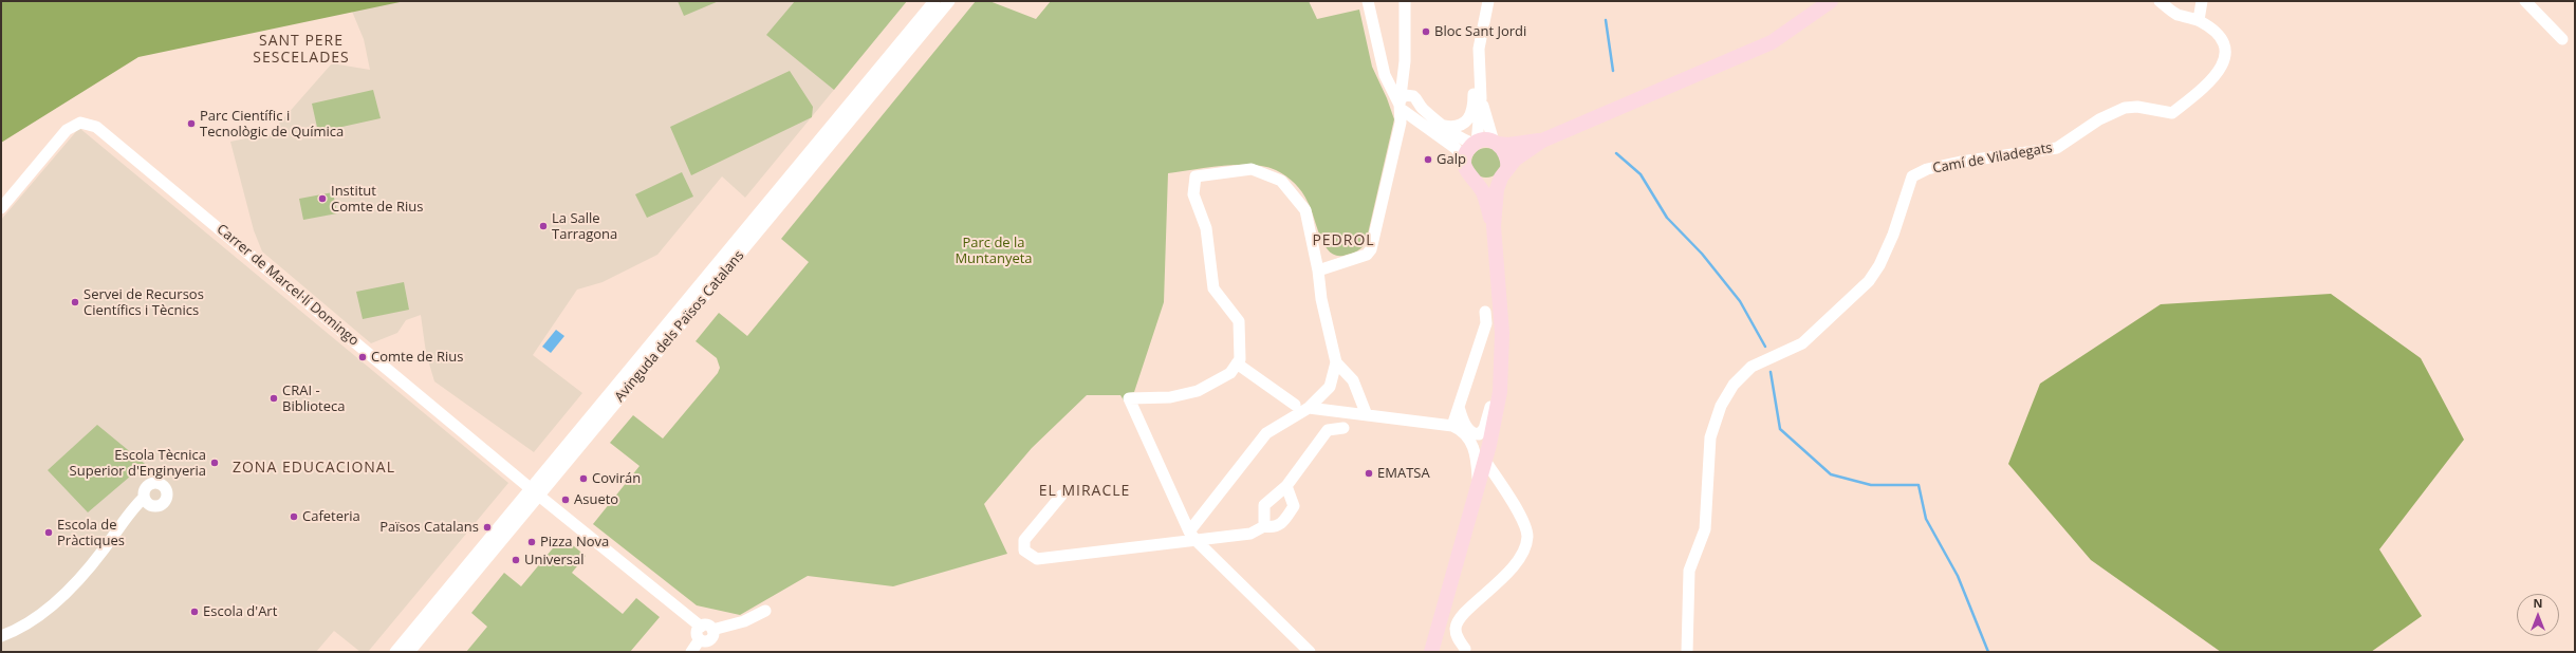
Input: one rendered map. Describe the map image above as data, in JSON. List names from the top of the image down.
{
  "streets": {
    "street": ["Camí de Viladegats", "Carrer de Marcel·lí Domingo", "Avinguda dels Països Catalans"]
  },
  "crossings": [
    ["Carrer de Marcel·lí Domingo", "Avinguda dels Països Catalans"]
  ],
  "districts": [
    "SANT PERE SESCELADES",
    "PEDROL",
    "ZONA EDUCACIONAL",
    "EL MIRACLE"
  ],
  "parks": ["Parc de la Muntanyeta"],
  "places": [
    "Bloc Sant Jordi",
    "Parc Científic i Tecnològic de Química",
    "Galp",
    "Institut Comte de Rius",
    "La Salle Tarragona",
    "Servei de Recursos Científics i Tècnics",
    "Comte de Rius",
    "CRAI - Biblioteca",
    "Escola Tècnica Superior d'Enginyeria",
    "EMATSA",
    "Covirán",
    "Asueto",
    "Cafeteria",
    "Països Catalans",
    "Escola de Pràctiques",
    "Pizza Nova",
    "Universal",
    "Escola d'Art"
  ],
  "north": "top"
}
